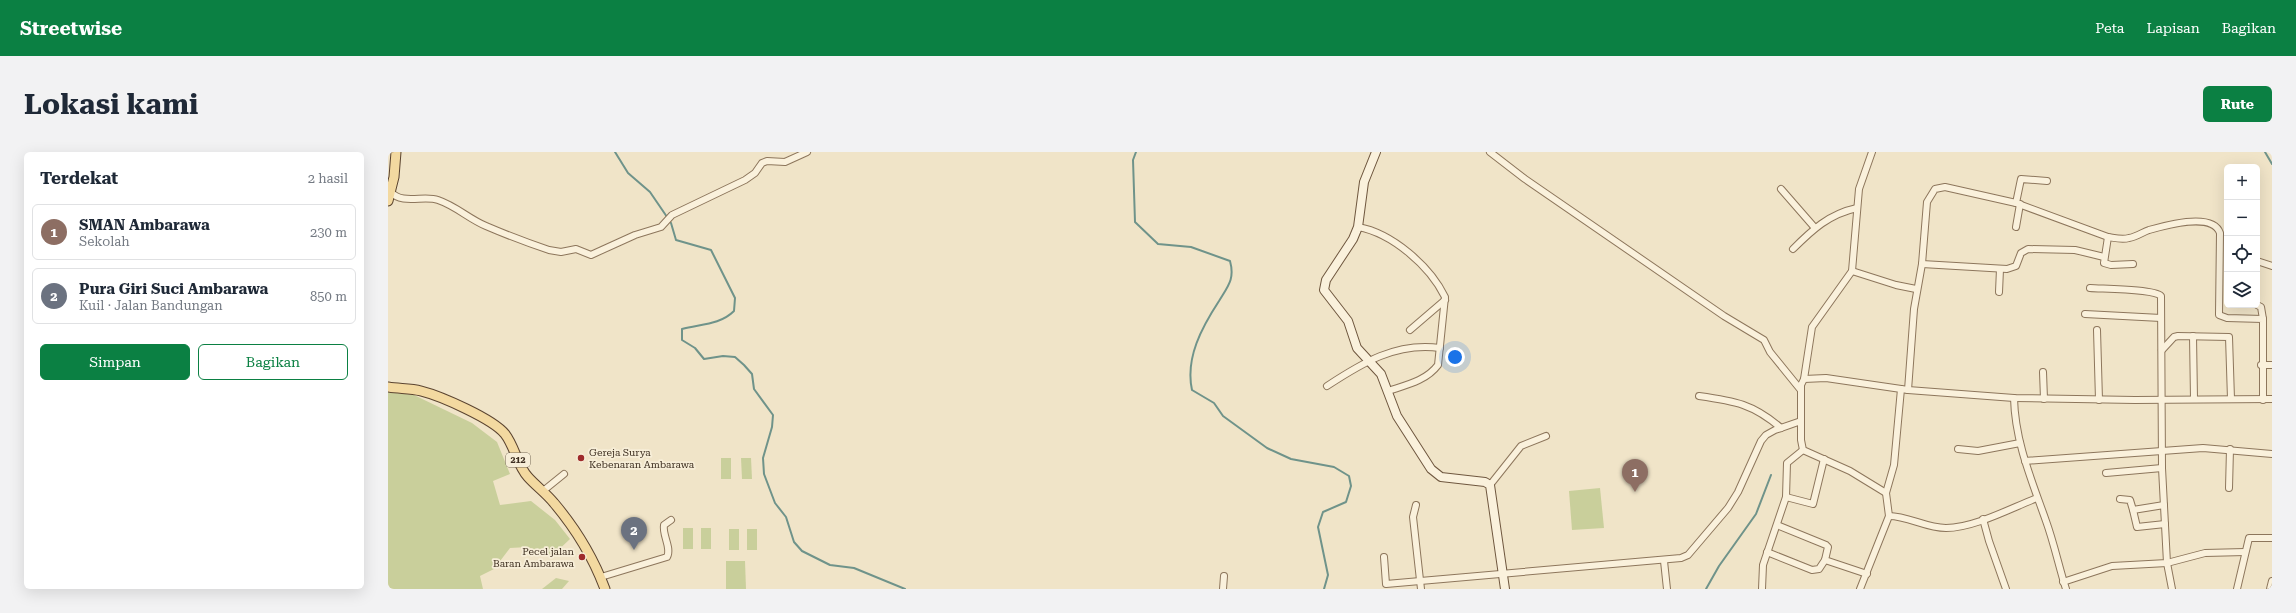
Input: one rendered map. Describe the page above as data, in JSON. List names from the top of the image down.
{
  "streets": {
    "main road": ["212"]
  },
  "places": ["Gereja Surya Kebenaran Ambarawa", "Pecel jalan Baran Ambarawa"],
  "page": {
    "header": "Streetwise",
    "nav": ["Peta", "Lapisan", "Bagikan"],
    "buttons": [
      "Rute",
      ["Simpan", "Bagikan"]
    ],
    "title": "Lokasi kami",
    "heading": ["Terdekat", "2 hasil"],
    "map_buttons": ["+", "−"],
    "list": [
      {
        "mark": "1",
        "name": "SMAN Ambarawa",
        "note": "Sekolah",
        "value": "230 m"
      },
      {
        "mark": "2",
        "name": "Pura Giri Suci Ambarawa",
        "note": "Kuil · Jalan Bandungan",
        "value": "850 m"
      }
    ],
    "pins": ["1", "2"]
  }
}
